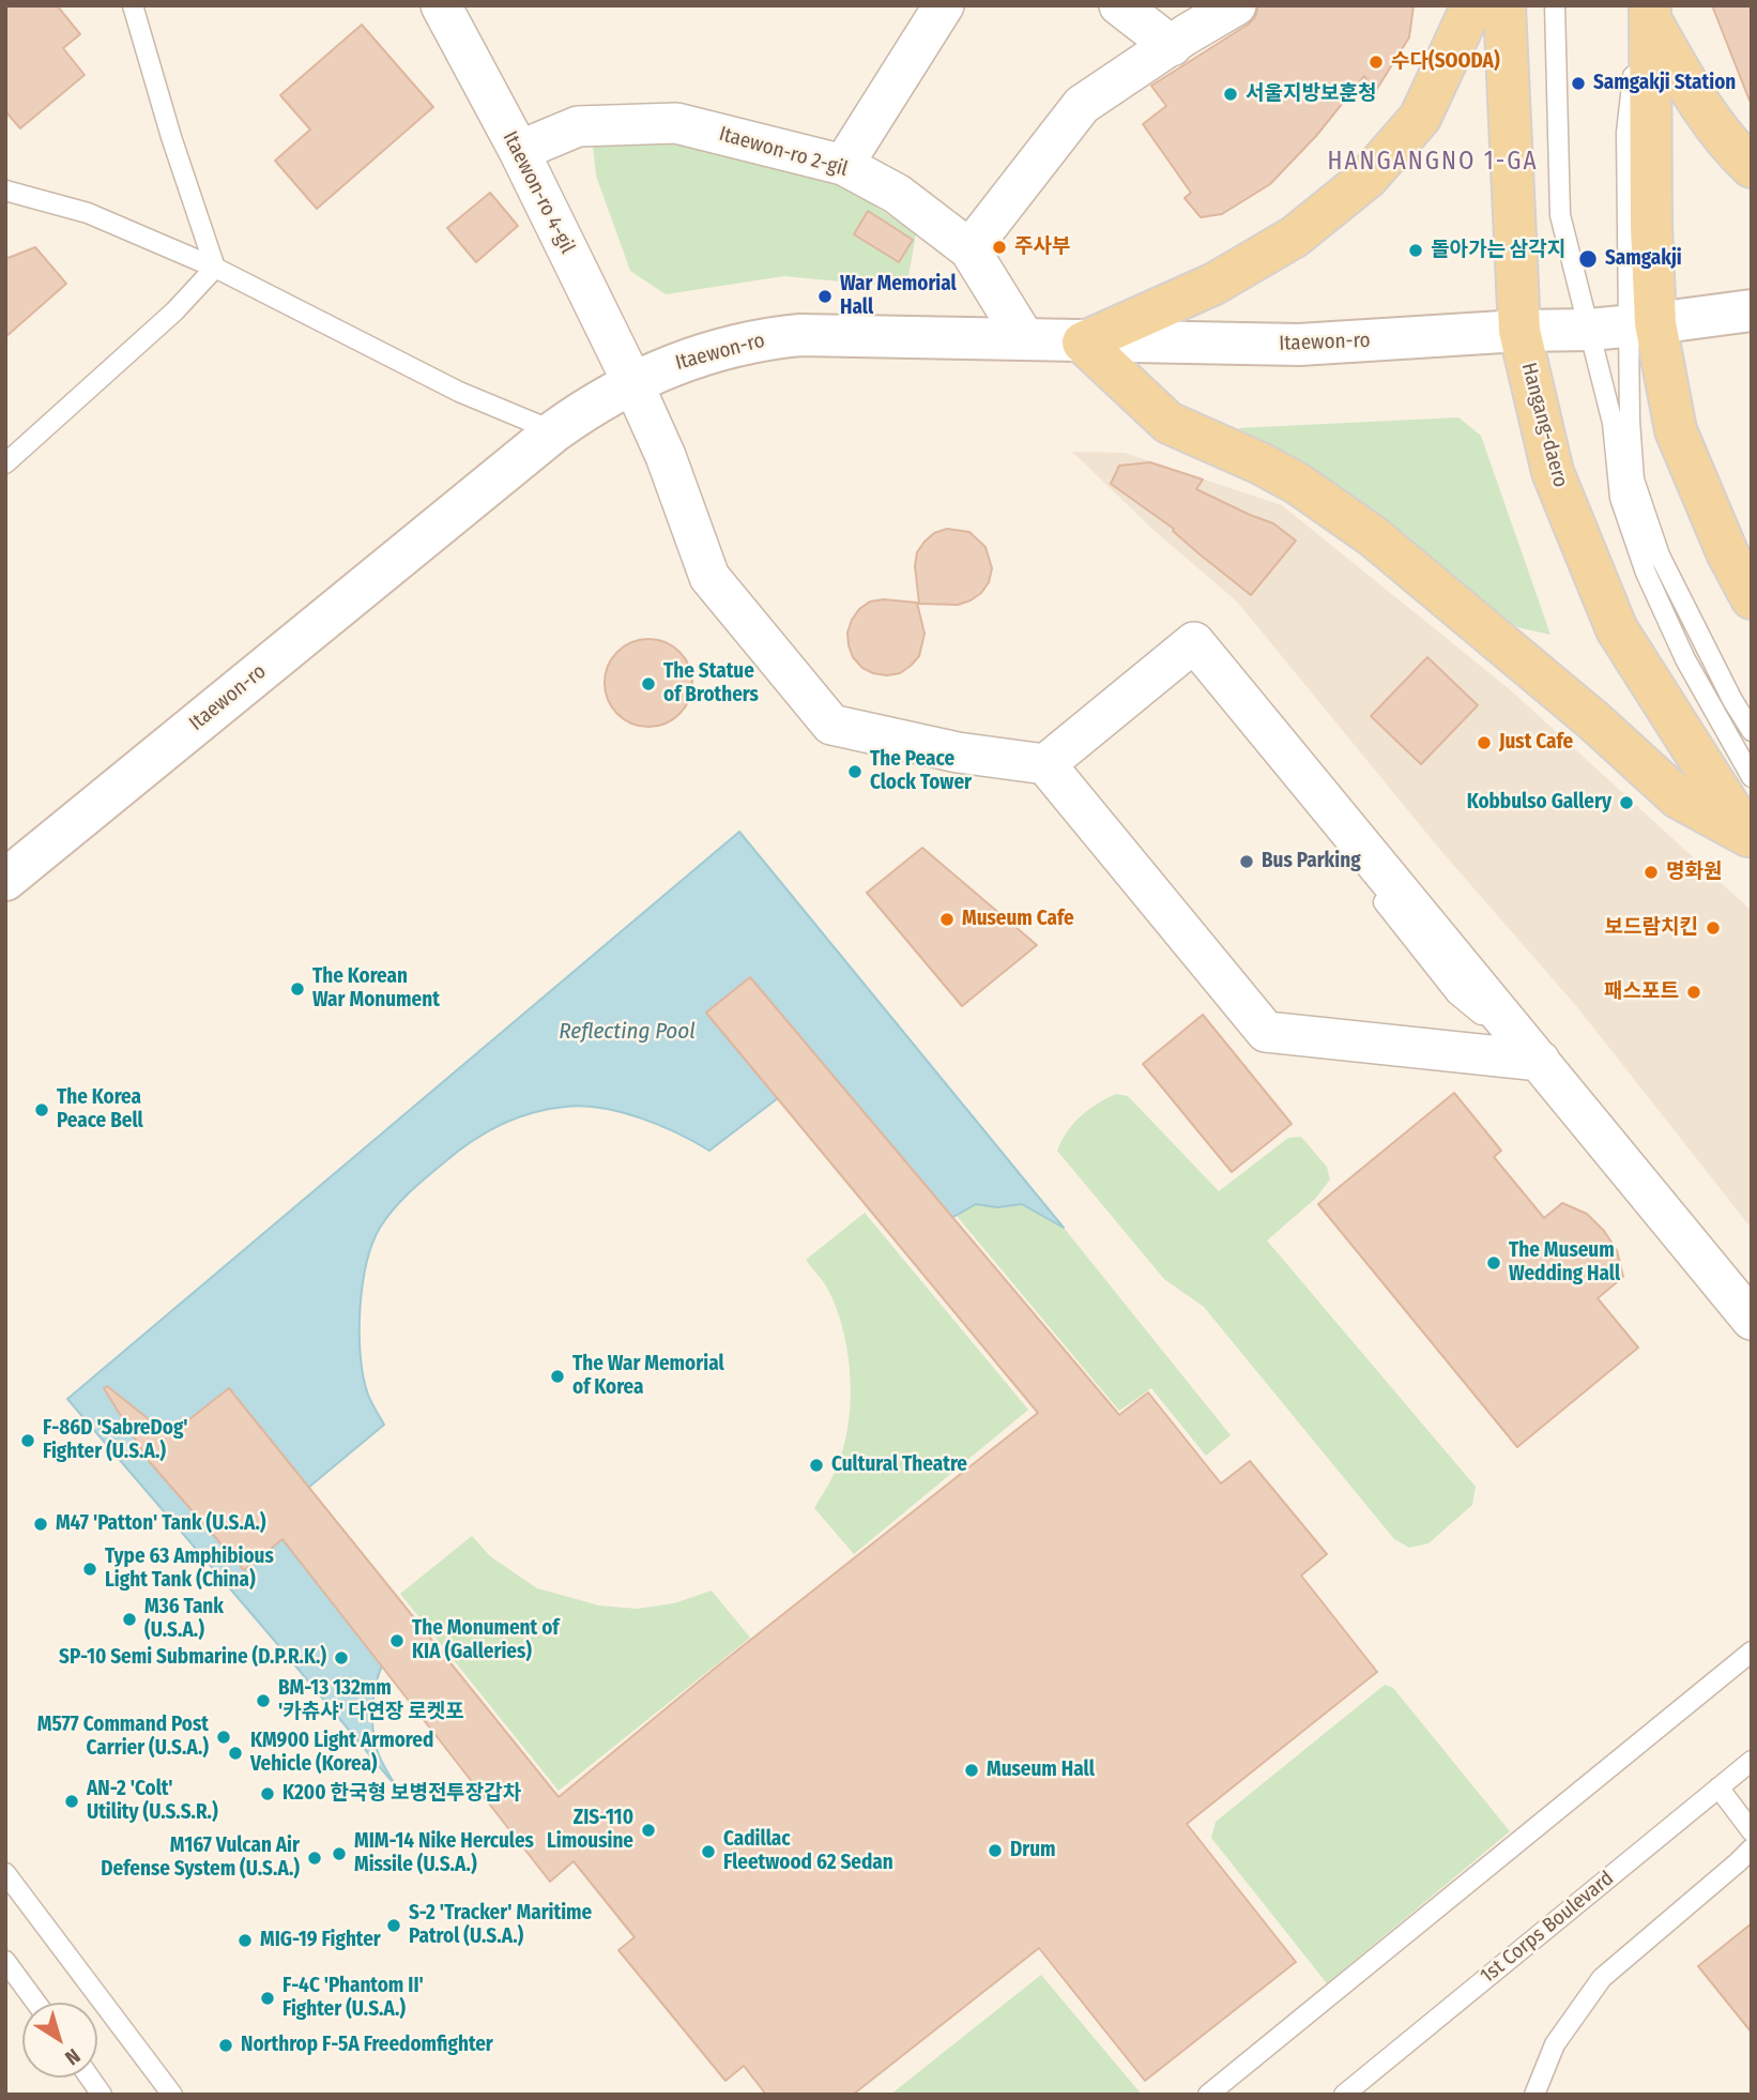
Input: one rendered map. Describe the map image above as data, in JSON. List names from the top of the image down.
{
  "streets": {
    "main road": ["Itaewon-ro", "Hangang-daero"],
    "street": ["Itaewon-ro 2-gil", "Itaewon-ro 4-gil"],
    "lane": ["1st Corps Boulevard"]
  },
  "crossings": [
    ["Itaewon-ro 2-gil", "Itaewon-ro 4-gil"],
    ["Itaewon-ro 2-gil", "Itaewon-ro"],
    ["Itaewon-ro 4-gil", "Itaewon-ro"],
    ["Itaewon-ro", "Hangang-daero"]
  ],
  "districts": ["HANGANGNO 1-GA"],
  "water": ["Reflecting Pool"],
  "places": [
    "수다(SOODA)",
    "Samgakji Station",
    "서울지방보훈청",
    "주사부",
    "돌아가는 삼각지",
    "Samgakji",
    "War Memorial Hall",
    "The Statue of Brothers",
    "Just Cafe",
    "The Peace Clock Tower",
    "Kobbulso Gallery",
    "Bus Parking",
    "명화원",
    "Museum Cafe",
    "보드람치킨",
    "The Korean War Monument",
    "패스포트",
    "The Korea Peace Bell",
    "The Museum Wedding Hall",
    "The War Memorial of Korea",
    "F-86D 'SabreDog' Fighter (U.S.A.)",
    "Cultural Theatre",
    "M47 'Patton' Tank (U.S.A.)",
    "Type 63 Amphibious Light Tank (China)",
    "M36 Tank (U.S.A.)",
    "The Monument of KIA (Galleries)",
    "SP-10 Semi Submarine (D.P.R.K.)",
    "BM-13 132mm '카츄샤' 다연장 로켓포",
    "M577 Command Post Carrier (U.S.A.)",
    "KM900 Light Armored Vehicle (Korea)",
    "Museum Hall",
    "K200 한국형 보병전투장갑차",
    "AN-2 'Colt' Utility (U.S.S.R.)",
    "ZIS-110 Limousine",
    "Drum",
    "Cadillac Fleetwood 62 Sedan",
    "MIM-14 Nike Hercules Missile (U.S.A.)",
    "M167 Vulcan Air Defense System (U.S.A.)",
    "S-2 'Tracker' Maritime Patrol (U.S.A.)",
    "MIG-19 Fighter",
    "F-4C 'Phantom II' Fighter (U.S.A.)",
    "Northrop F-5A Freedomfighter"
  ],
  "north": "bottom right"
}
